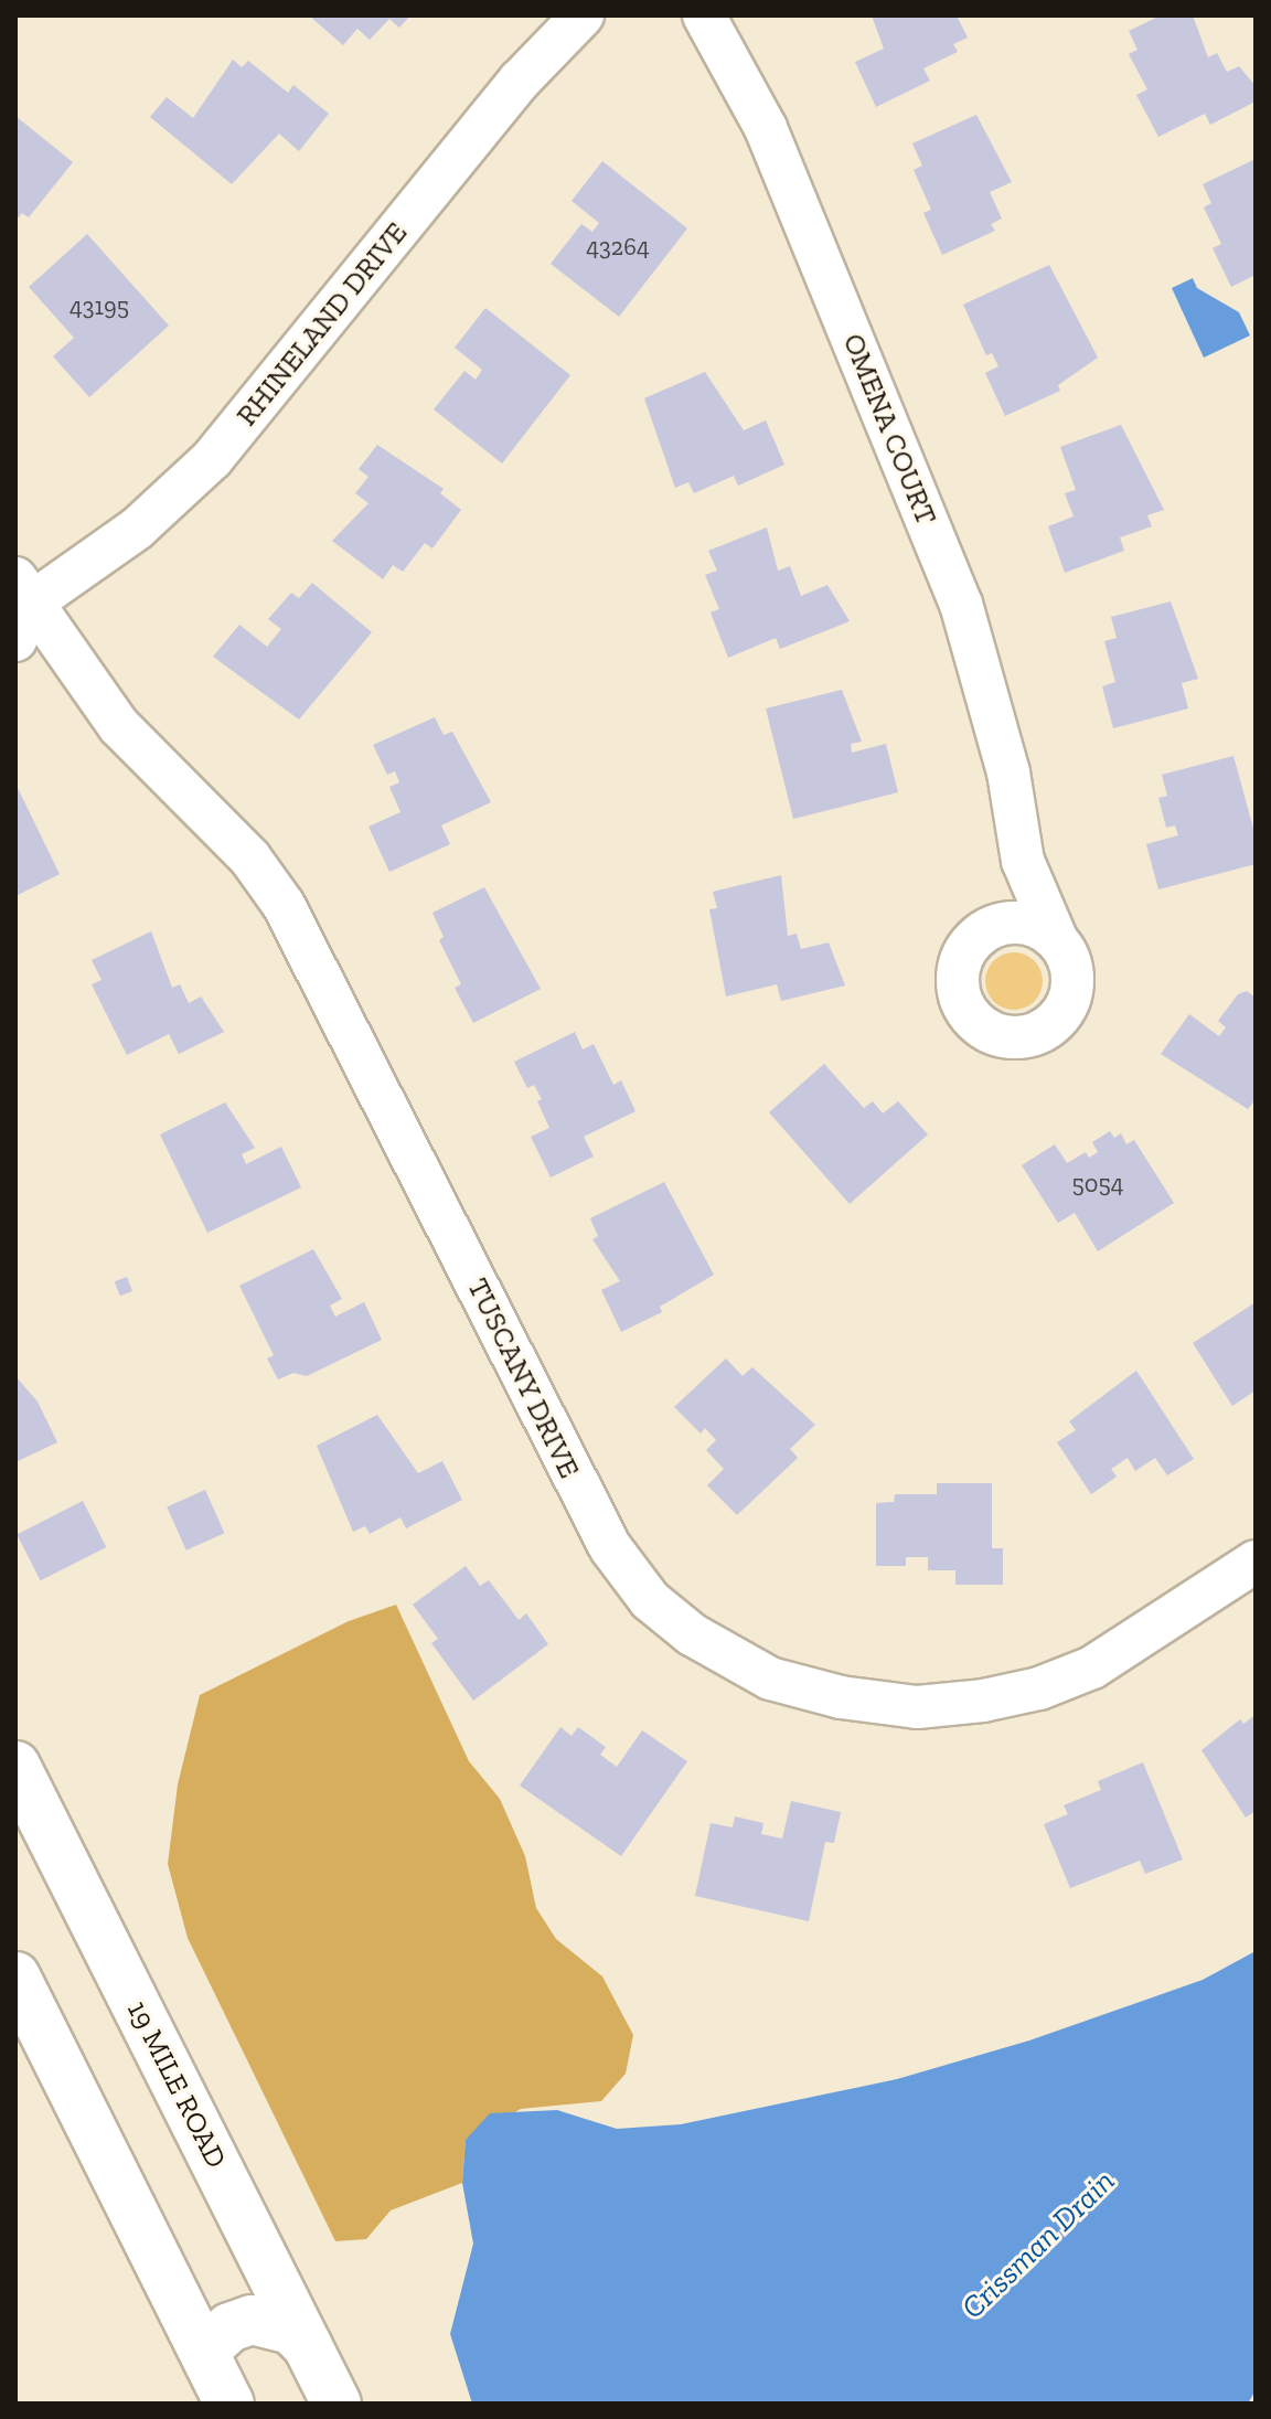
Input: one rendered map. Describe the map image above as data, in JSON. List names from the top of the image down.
{
  "streets": {
    "main road": ["19 MILE ROAD"],
    "street": ["RHINELAND DRIVE", "OMENA COURT", "TUSCANY DRIVE"]
  },
  "crossings": [
    ["RHINELAND DRIVE", "TUSCANY DRIVE"]
  ],
  "water": ["Crissman Drain"],
  "house_numbers": ["43264", "43195", "5054"]
}
